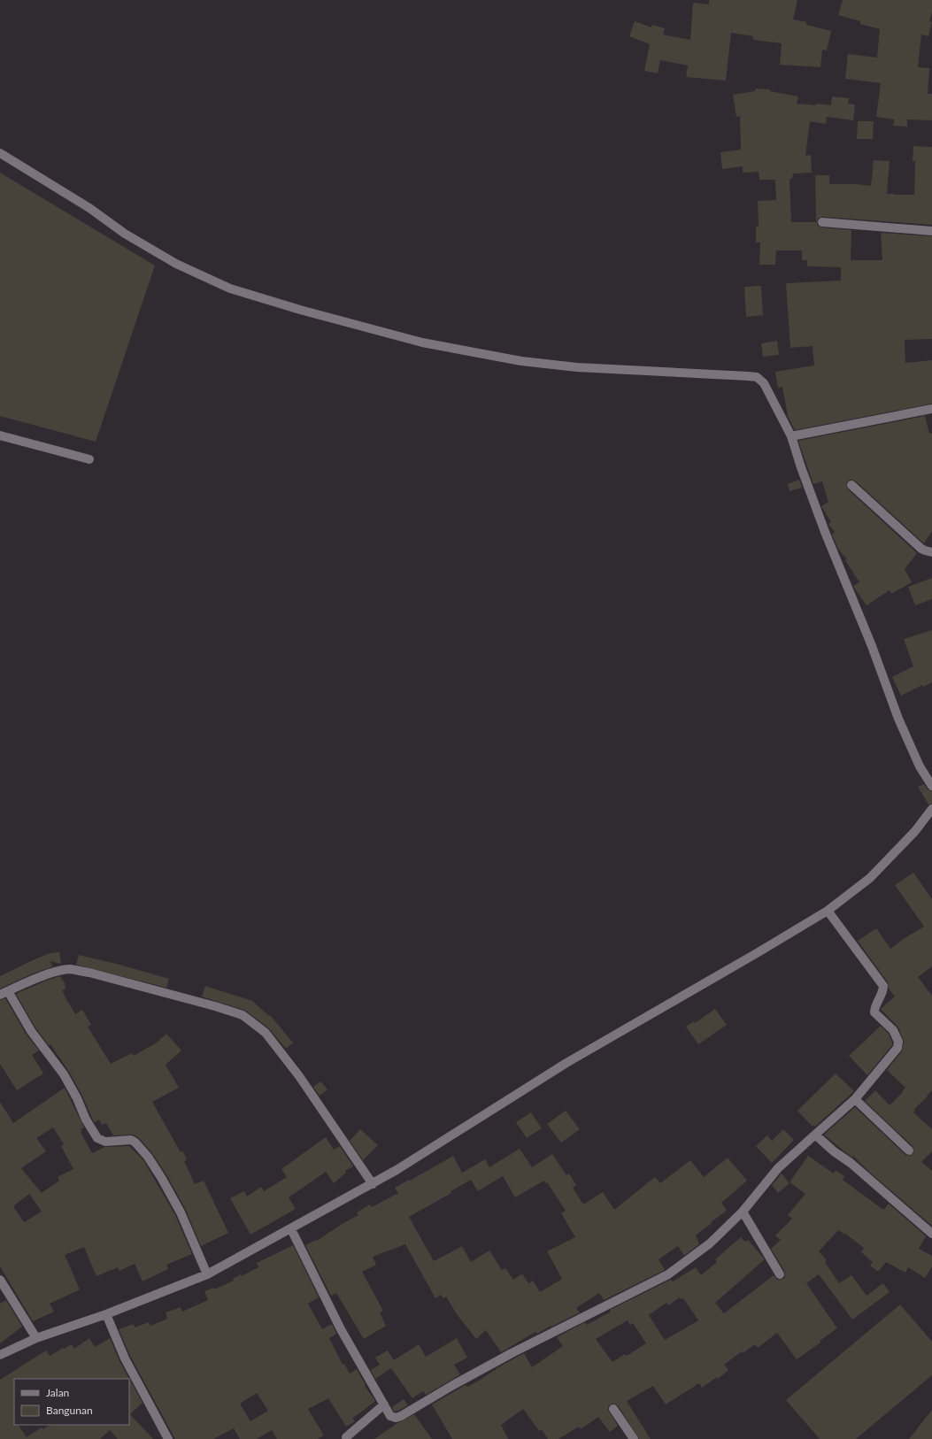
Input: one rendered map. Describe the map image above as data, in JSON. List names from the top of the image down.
{
  "legend": ["Jalan", "Bangunan"]
}
